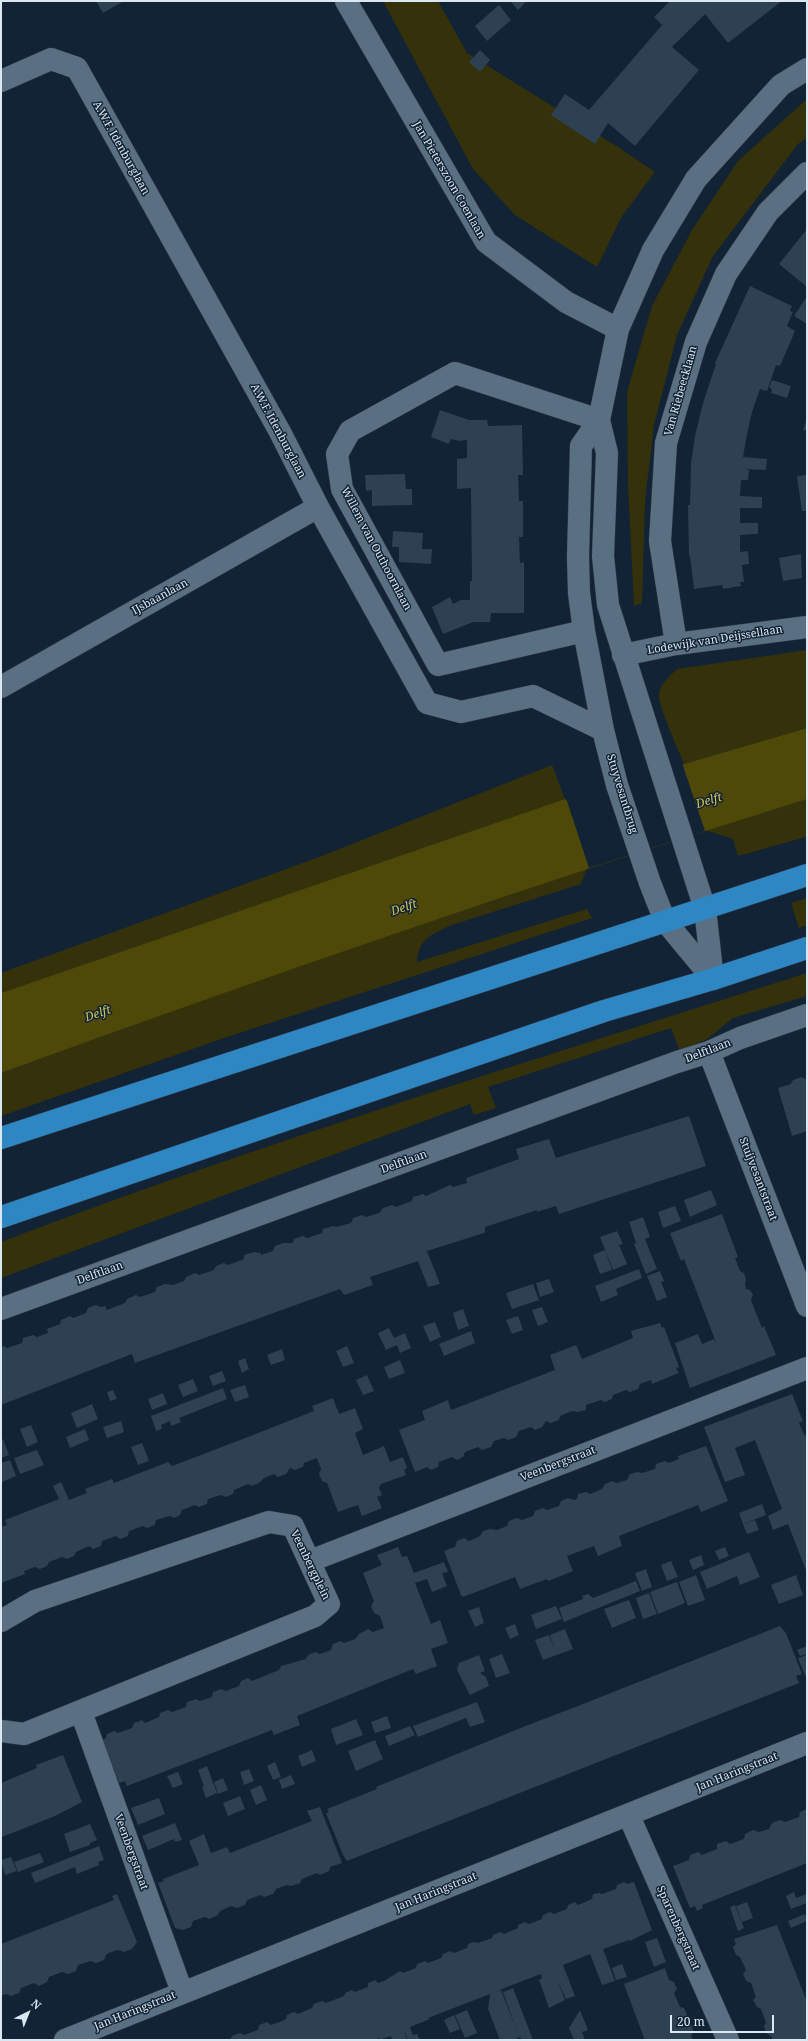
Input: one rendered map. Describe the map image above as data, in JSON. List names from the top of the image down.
{
  "streets": {
    "street": [
      "A.W.F. Idenburglaan",
      "Jan Pieterszoon Coenlaan",
      "Van Riebeecklaan",
      "Willem van Outhoornlaan",
      "IJsbaanlaan",
      "Lodewijk van Deijssellaan",
      "Stuyvesantbrug",
      "Delftlaan",
      "Stuijvesantstraat",
      "Veenbergstraat",
      "Veenbergplein",
      "Jan Haringstraat",
      "Sparenbergstraat"
    ]
  },
  "crossings": [
    ["A.W.F. Idenburglaan", "IJsbaanlaan"],
    ["A.W.F. Idenburglaan", "Stuyvesantbrug"],
    ["Van Riebeecklaan", "Lodewijk van Deijssellaan"],
    ["Willem van Outhoornlaan", "Stuyvesantbrug"],
    ["Delftlaan", "Stuijvesantstraat"],
    ["Veenbergstraat", "Veenbergplein"],
    ["Veenbergstraat", "Jan Haringstraat"],
    ["Jan Haringstraat", "Sparenbergstraat"]
  ],
  "water": ["Delft"],
  "scale_bar": "20 m",
  "north": "top right"
}
